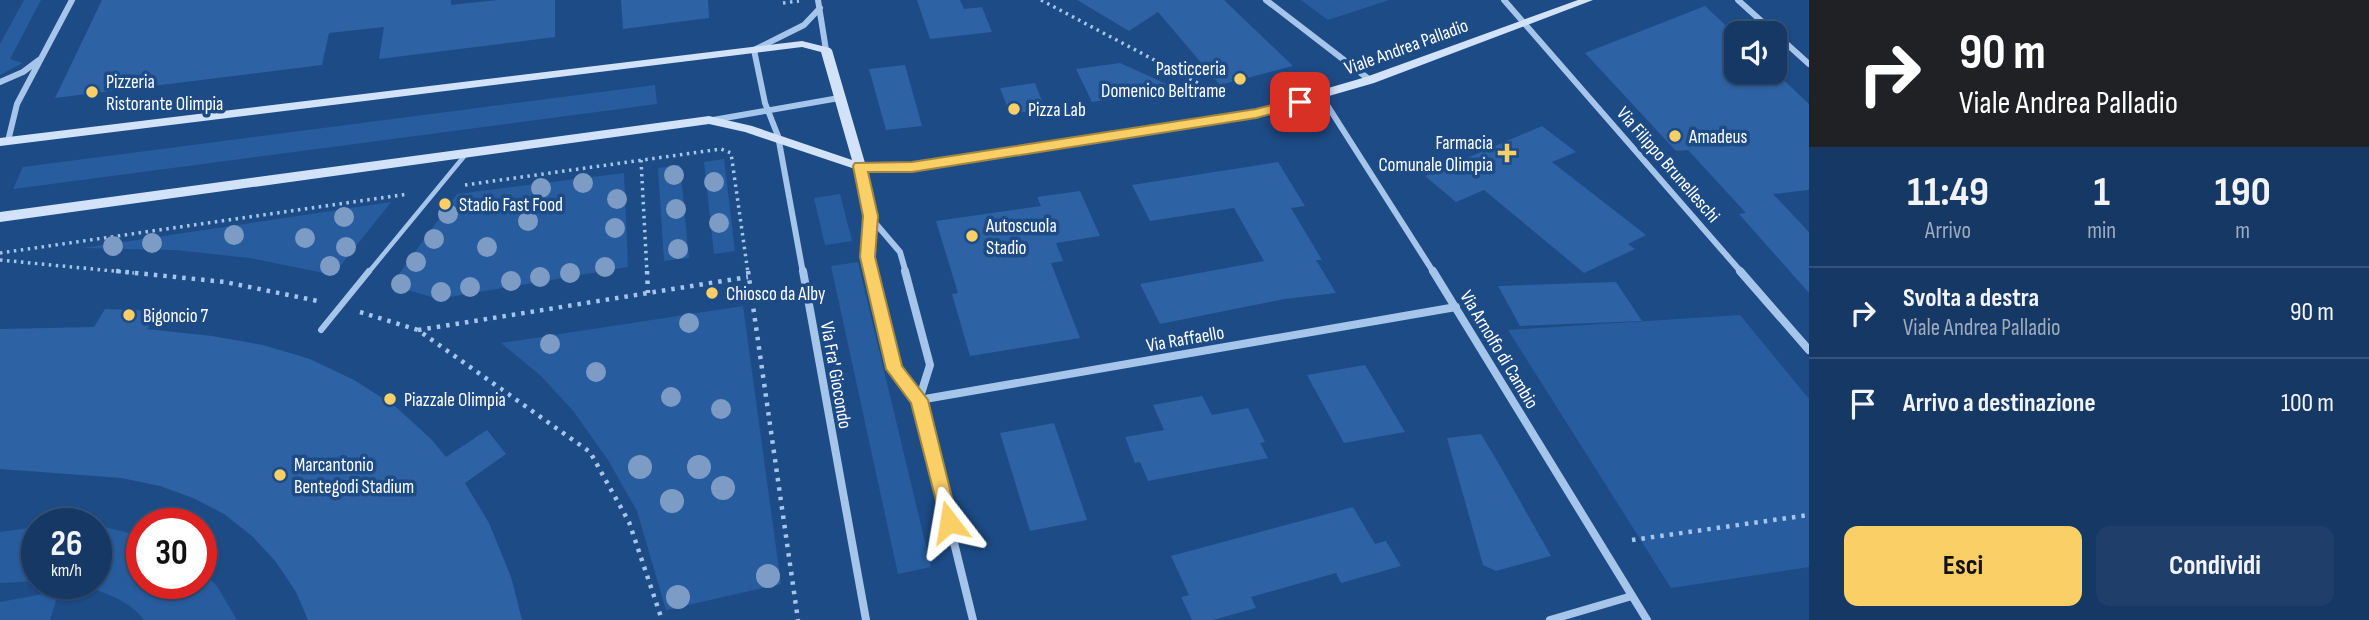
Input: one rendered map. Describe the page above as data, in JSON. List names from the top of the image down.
{
  "streets": {
    "street": [
      "Viale Andrea Palladio",
      "Via Filippo Brunelleschi",
      "Via Raffaello",
      "Via Arnolfo di Cambio",
      "Via Fra' Giocondo"
    ]
  },
  "crossings": [
    ["Viale Andrea Palladio", "Via Filippo Brunelleschi"],
    ["Viale Andrea Palladio", "Via Arnolfo di Cambio"],
    ["Via Raffaello", "Via Arnolfo di Cambio"]
  ],
  "places": {
    "other": [
      "Pasticceria Domenico Beltrame",
      "Pizzeria Ristorante Olimpia",
      "Pizza Lab",
      "Amadeus",
      "Stadio Fast Food",
      "Autoscuola Stadio",
      "Chiosco da Alby",
      "Bigoncio 7",
      "Piazzale Olimpia",
      "Marcantonio Bentegodi Stadium"
    ],
    "health": ["Farmacia Comunale Olimpia"]
  },
  "page": {
    "turn": ["90 m", "Viale Andrea Palladio"],
    "eta": [
      "11:49",
      "Arrivo",
      "1",
      "min",
      "190",
      "m"
    ],
    "list": [
      {
        "name": "Svolta a destra",
        "note": "Viale Andrea Palladio",
        "value": "90 m"
      },
      {
        "name": "Arrivo a destinazione",
        "value": "100 m"
      }
    ],
    "speed": "26 km/h",
    "limit": "30",
    "buttons": ["Esci", "Condividi"]
  }
}
